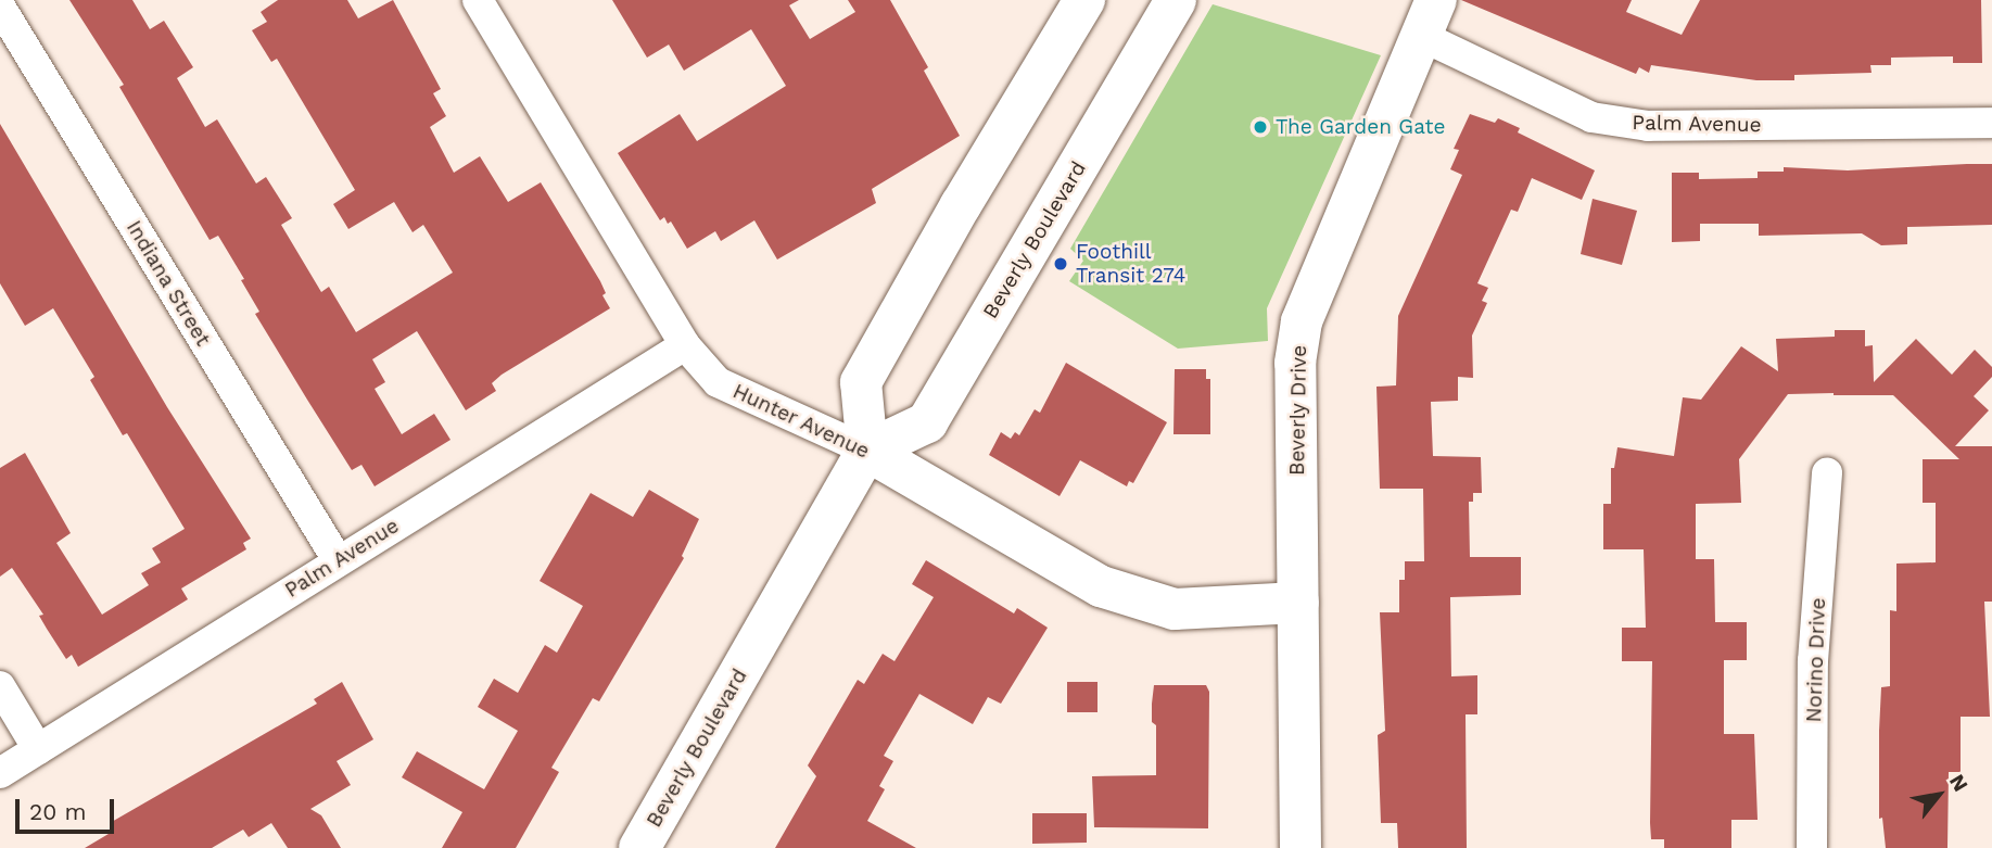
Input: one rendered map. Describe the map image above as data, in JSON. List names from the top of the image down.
{
  "streets": {
    "main road": ["Beverly Boulevard", "Beverly Drive", "Hunter Avenue"],
    "street": ["Palm Avenue", "Indiana Street", "Norino Drive"]
  },
  "crossings": [
    ["Palm Avenue", "Indiana Street"],
    ["Palm Avenue", "Beverly Drive"],
    ["Palm Avenue", "Hunter Avenue"],
    ["Beverly Boulevard", "Hunter Avenue"],
    ["Beverly Drive", "Hunter Avenue"]
  ],
  "places": ["The Garden Gate", "Foothill Transit 274"],
  "scale_bar": "20 m",
  "north": "top right"
}
